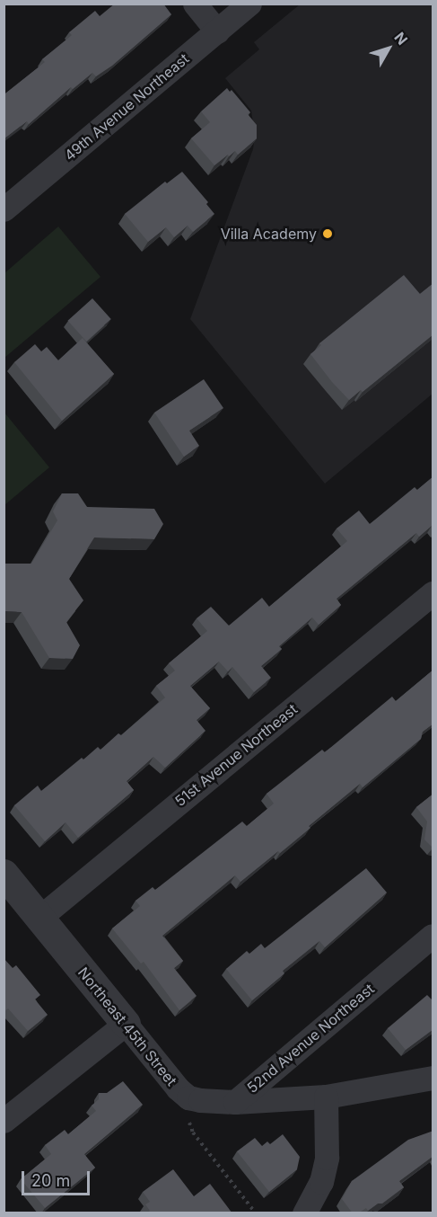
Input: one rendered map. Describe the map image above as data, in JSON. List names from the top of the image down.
{
  "streets": {
    "street": [
      "49th Avenue Northeast",
      "51st Avenue Northeast",
      "Northeast 45th Street",
      "52nd Avenue Northeast"
    ]
  },
  "crossings": [
    ["51st Avenue Northeast", "Northeast 45th Street"],
    ["Northeast 45th Street", "52nd Avenue Northeast"]
  ],
  "places": ["Villa Academy"],
  "scale_bar": "20 m",
  "north": "top right"
}
